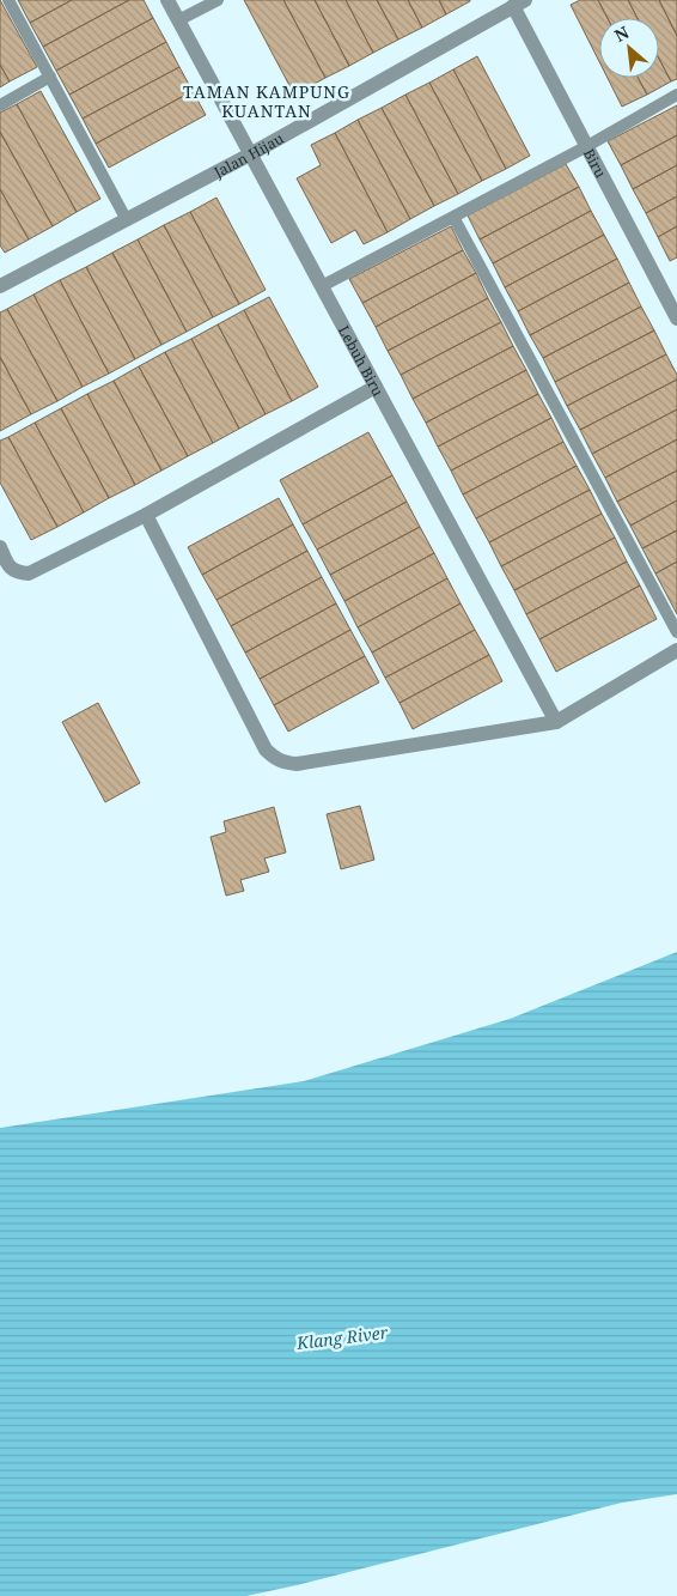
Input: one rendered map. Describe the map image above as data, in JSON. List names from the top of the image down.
{
  "streets": {
    "street": ["Jalan Hijau", "Biru", "Lebuh Biru"]
  },
  "crossings": [
    ["Jalan Hijau", "Biru"],
    ["Jalan Hijau", "Lebuh Biru"]
  ],
  "districts": ["TAMAN KAMPUNG KUANTAN"],
  "water": ["Klang River"],
  "north": "top left"
}
